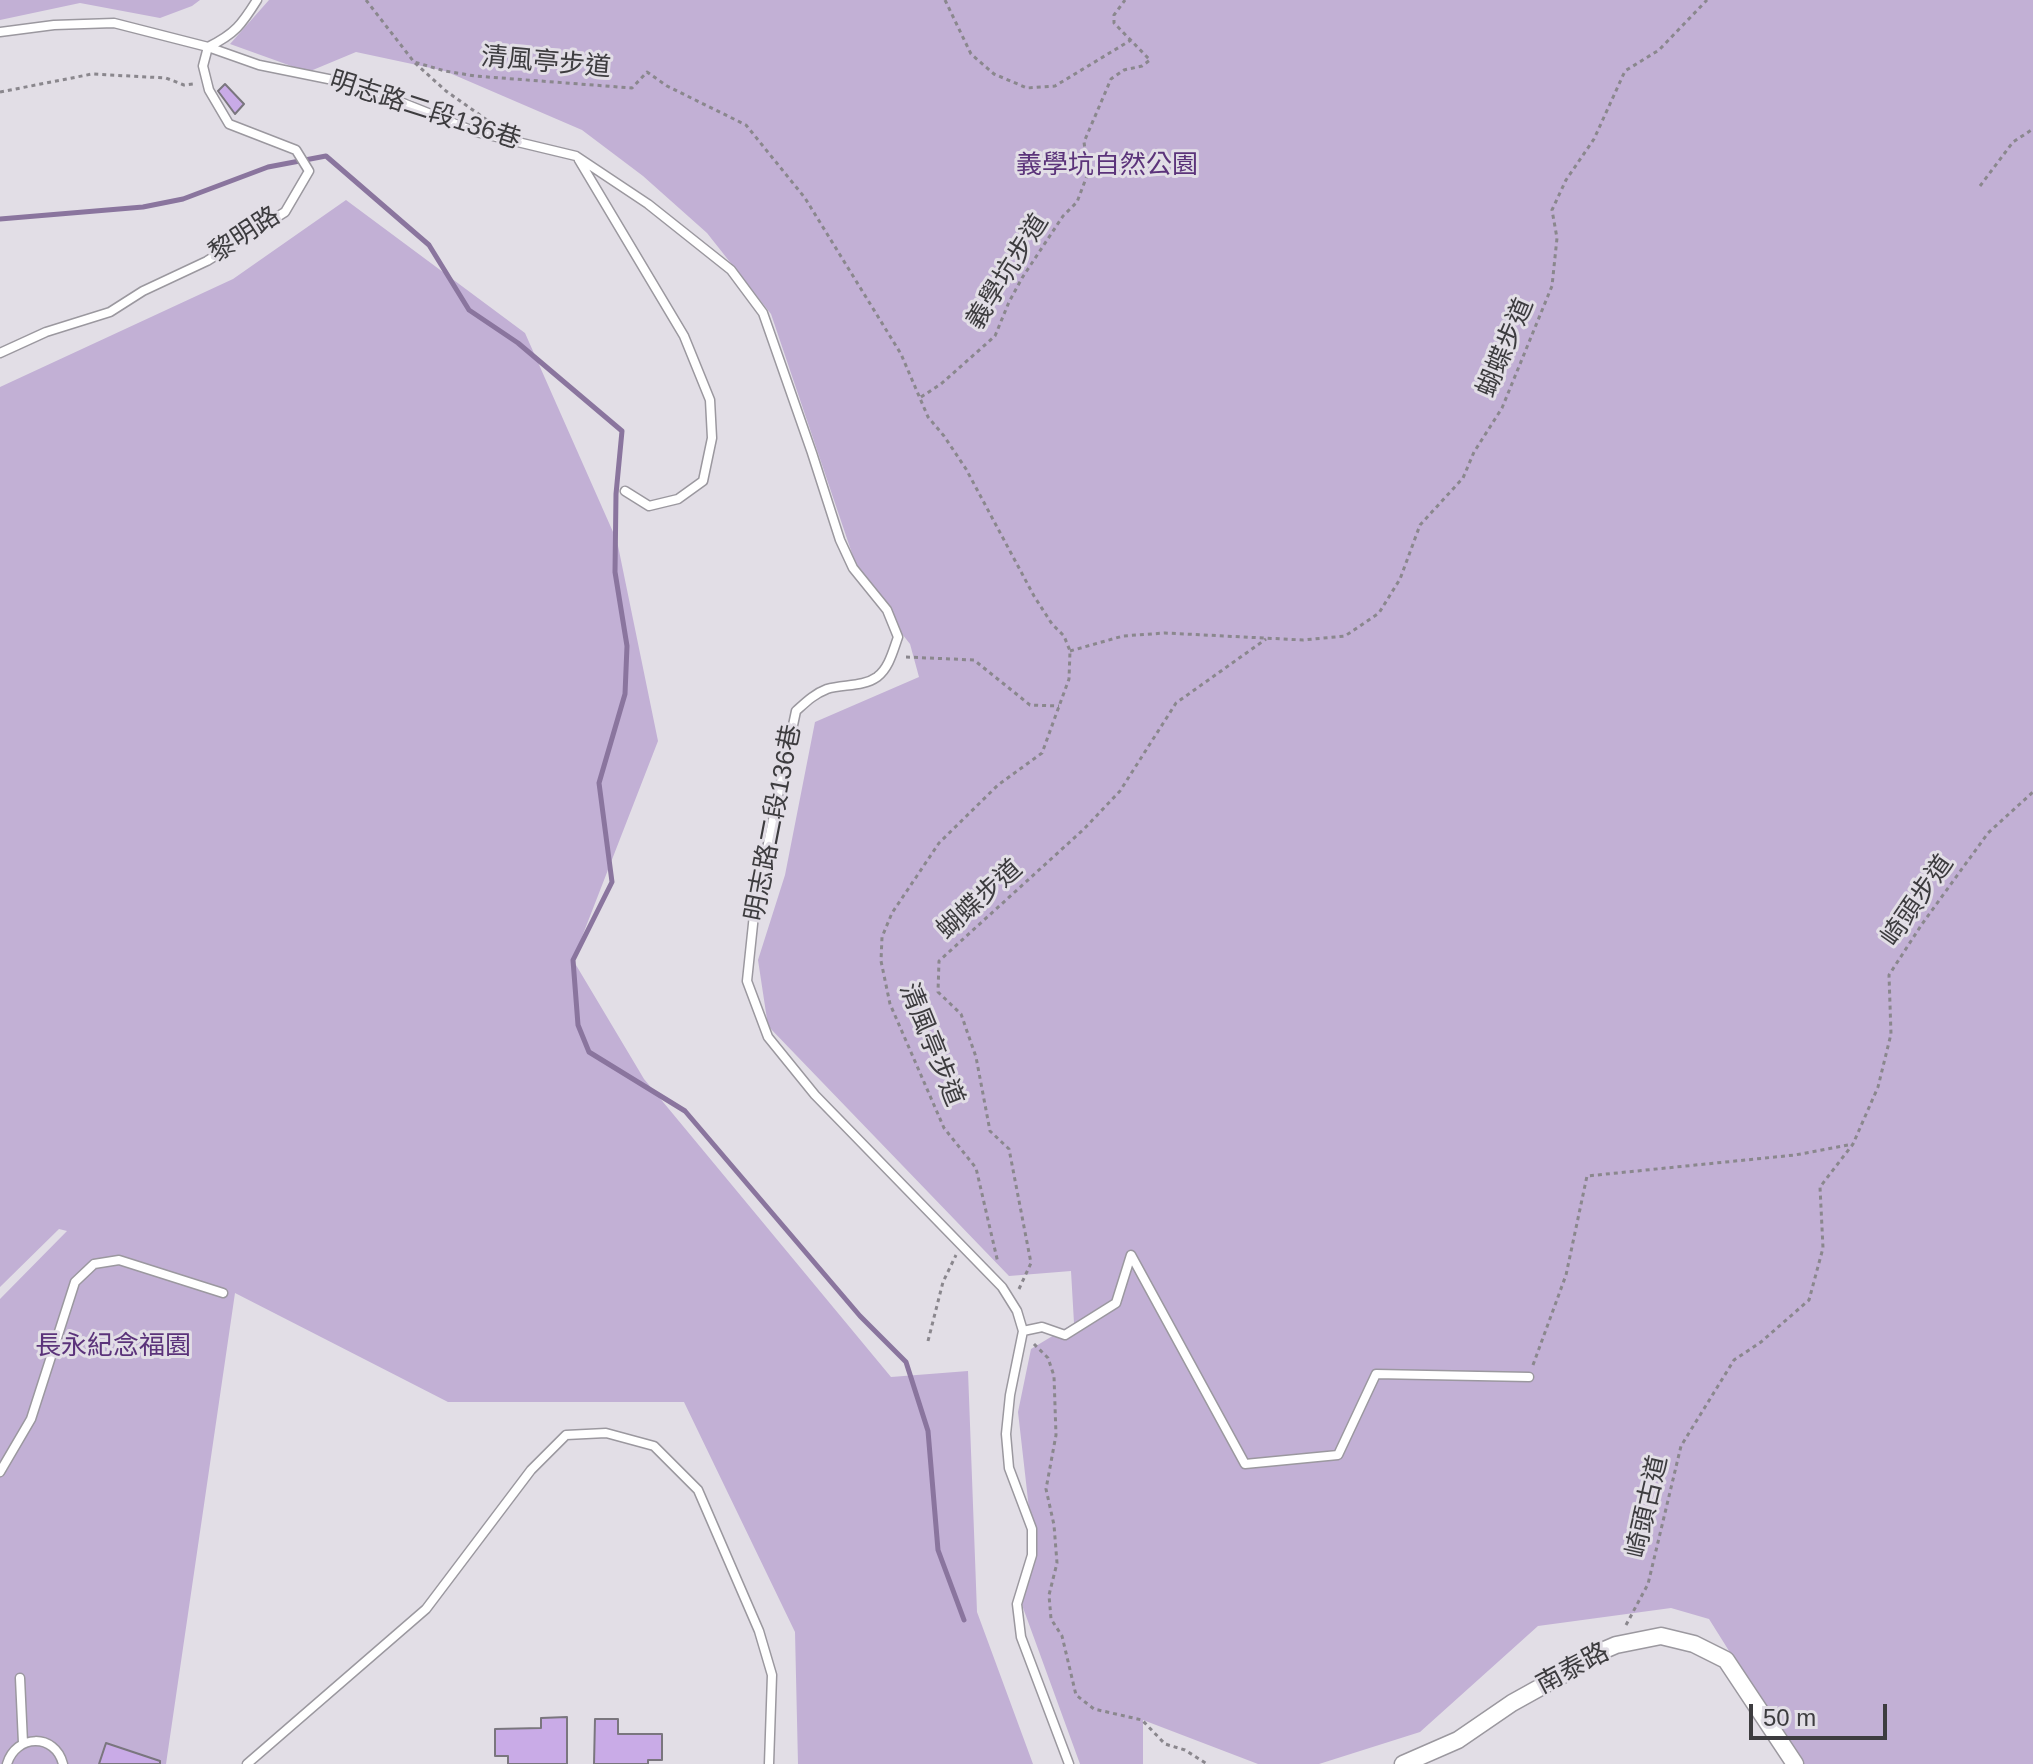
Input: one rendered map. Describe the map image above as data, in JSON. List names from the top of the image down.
{
  "streets": {
    "street": ["南泰路"],
    "lane": ["明志路二段136巷", "黎明路"],
    "path": [
      "清風亭步道",
      "義學坑步道",
      "蝴蝶步道",
      "崎頭步道",
      "崎頭古道"
    ]
  },
  "crossings": [
    ["清風亭步道", "明志路二段136巷"],
    ["清風亭步道", "義學坑步道"],
    ["清風亭步道", "蝴蝶步道"],
    ["明志路二段136巷", "黎明路"],
    ["明志路二段136巷", "蝴蝶步道"],
    ["崎頭步道", "崎頭古道"],
    ["崎頭古道", "南泰路"]
  ],
  "parks": ["義學坑自然公園", "長永紀念福園"],
  "scale_bar": "50 m"
}
